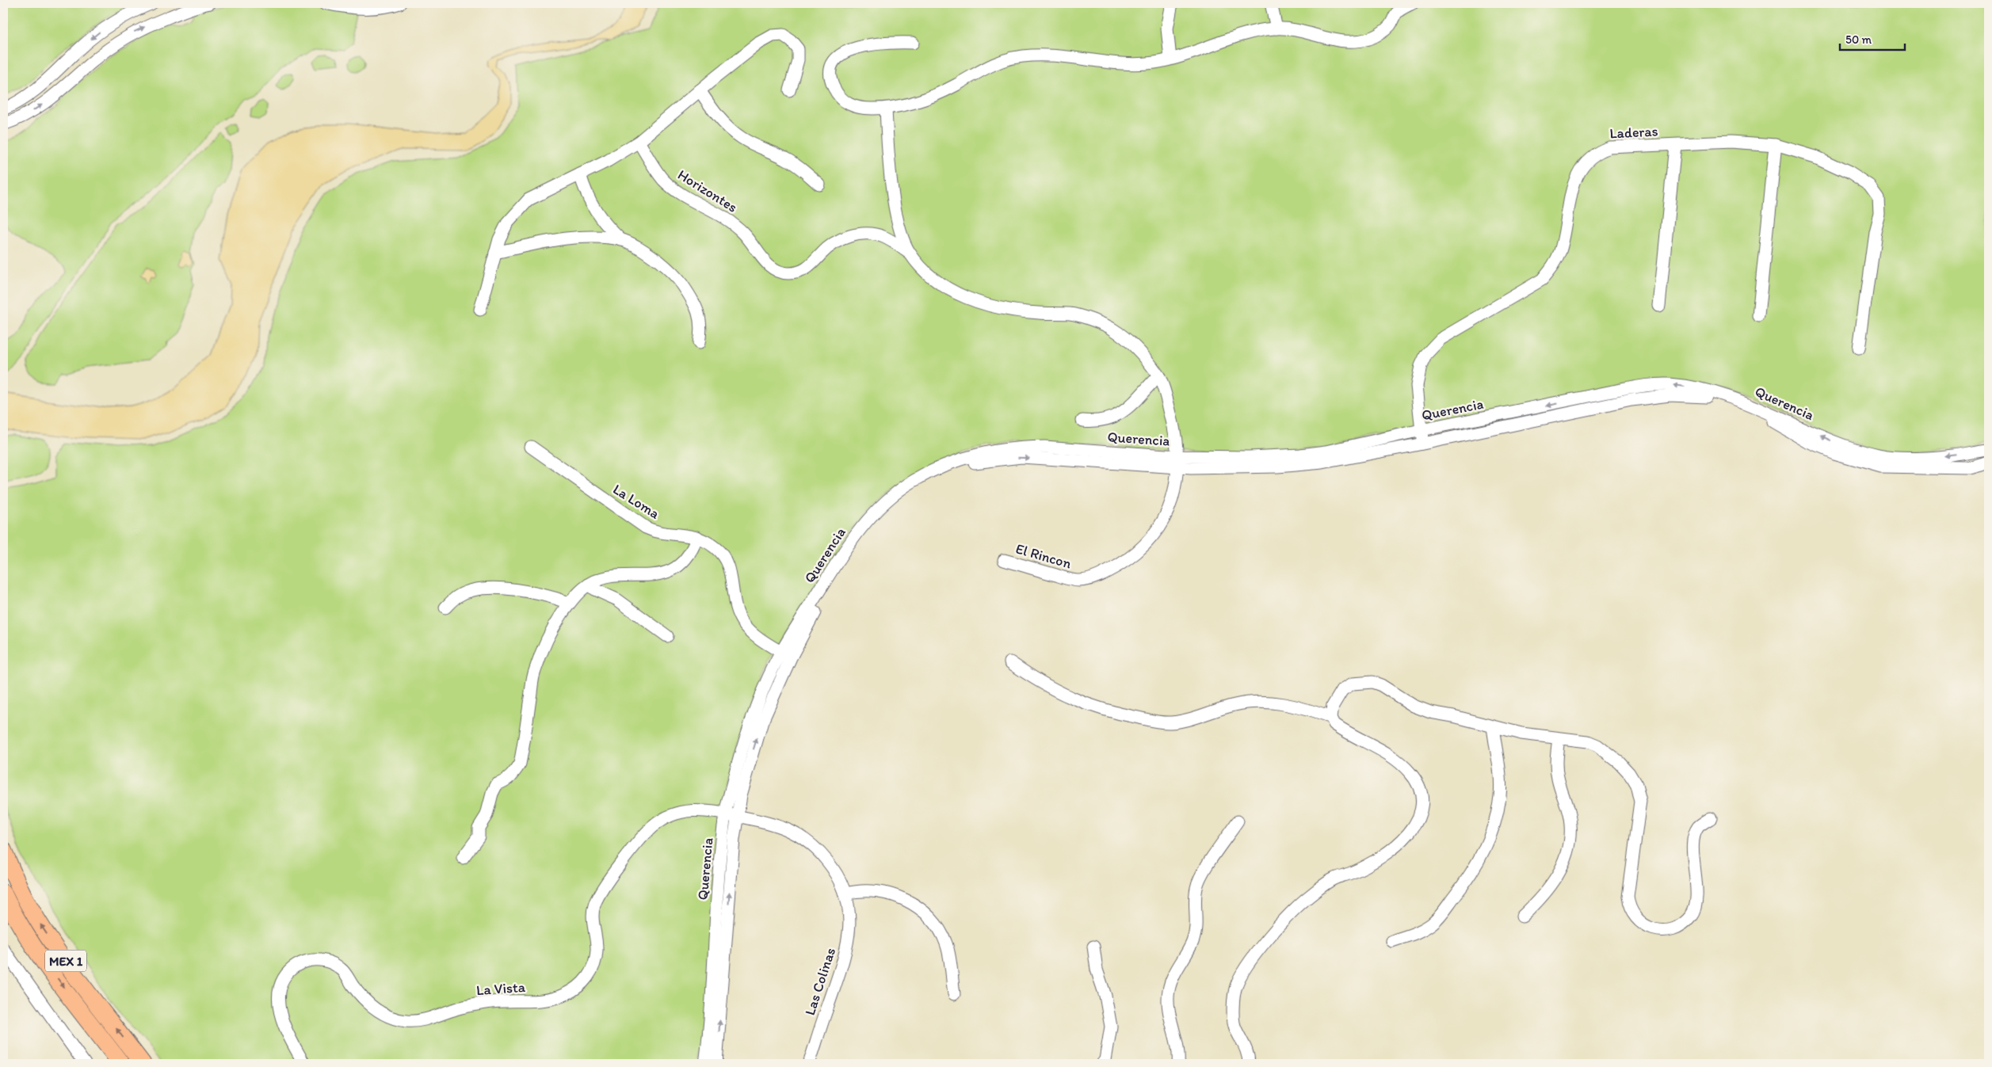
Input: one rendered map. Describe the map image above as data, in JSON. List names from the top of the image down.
{
  "streets": {
    "highway": ["MEX 1"],
    "street": [
      "Laderas",
      "Horizontes",
      "Querencia",
      "La Loma",
      "El Rincon",
      "Las Colinas",
      "La Vista"
    ]
  },
  "crossings": [
    ["Laderas", "Querencia"],
    ["Querencia", "La Loma"],
    ["Querencia", "El Rincon"],
    ["Querencia", "Las Colinas"],
    ["Querencia", "La Vista"],
    ["Las Colinas", "La Vista"]
  ],
  "scale_bar": "50 m"
}
